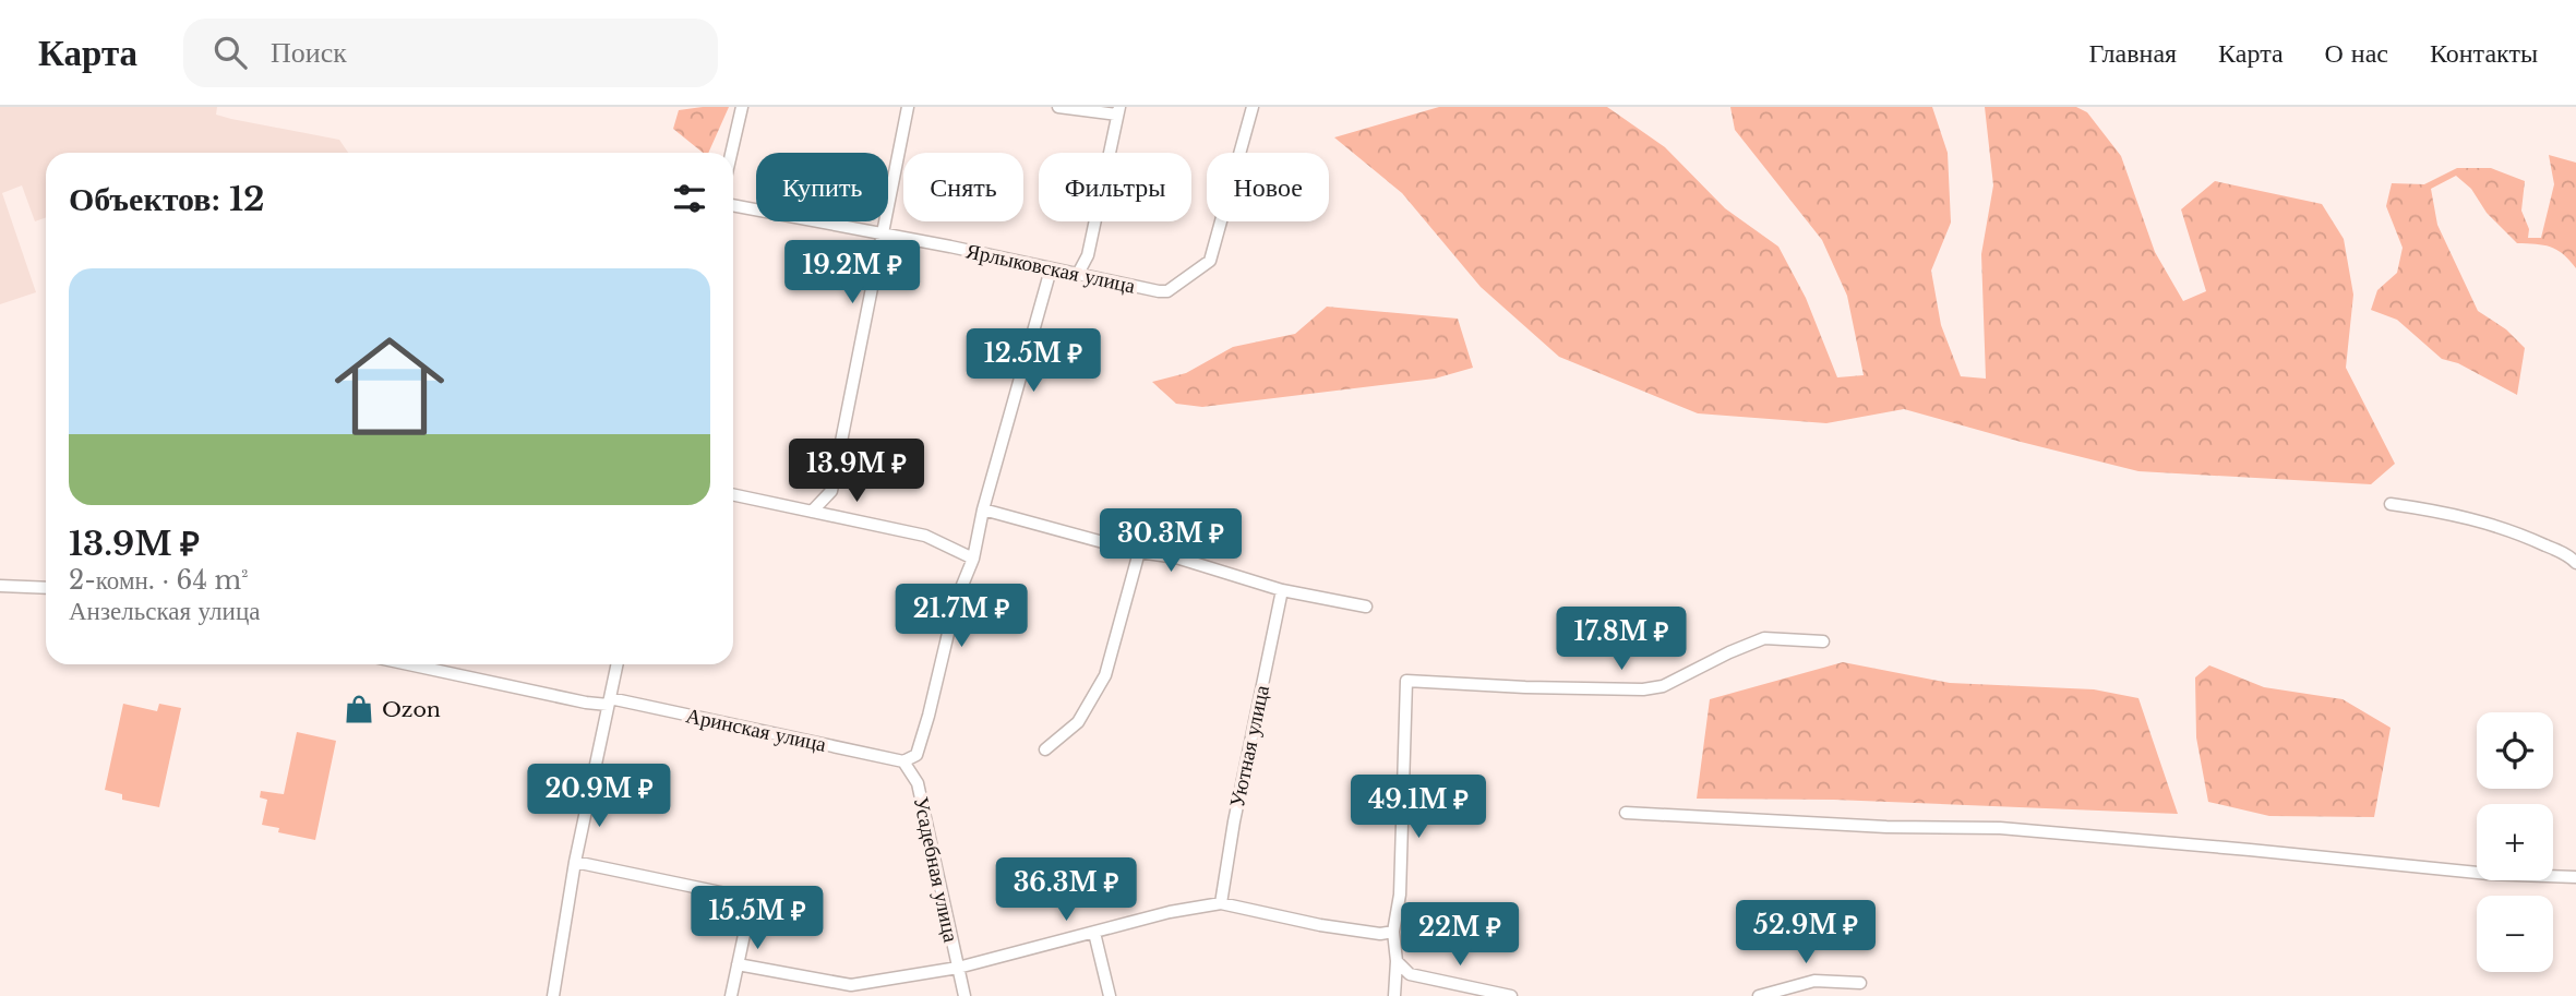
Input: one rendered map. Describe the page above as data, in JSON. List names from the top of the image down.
{
  "streets": {
    "street": [
      "Ярлыковская улица",
      "Аринская улица",
      "Уютная улица",
      "Усадебная улица"
    ]
  },
  "crossings": [
    ["Аринская улица", "Усадебная улица"]
  ],
  "places": {
    "shop": ["Ozon"]
  },
  "page": {
    "header": "Карта",
    "search": "Поиск",
    "nav": [
      "Главная",
      "Карта",
      "О нас",
      "Контакты"
    ],
    "chip": [
      "Купить",
      "Снять",
      "Фильтры",
      "Новое"
    ],
    "heading": "Объектов: 12",
    "price": [
      "19.2M ₽",
      "12.5M ₽",
      "13.9M ₽",
      "30.3M ₽",
      "21.7M ₽",
      "17.8M ₽",
      "20.9M ₽",
      "49.1M ₽",
      "36.3M ₽",
      "15.5M ₽",
      "52.9M ₽",
      "22M ₽"
    ],
    "list": [
      {
        "name": "13.9M ₽",
        "note": "2-комн. · 64 m² · Анзельская улица"
      }
    ],
    "map_buttons": ["+", "−"]
  }
}
